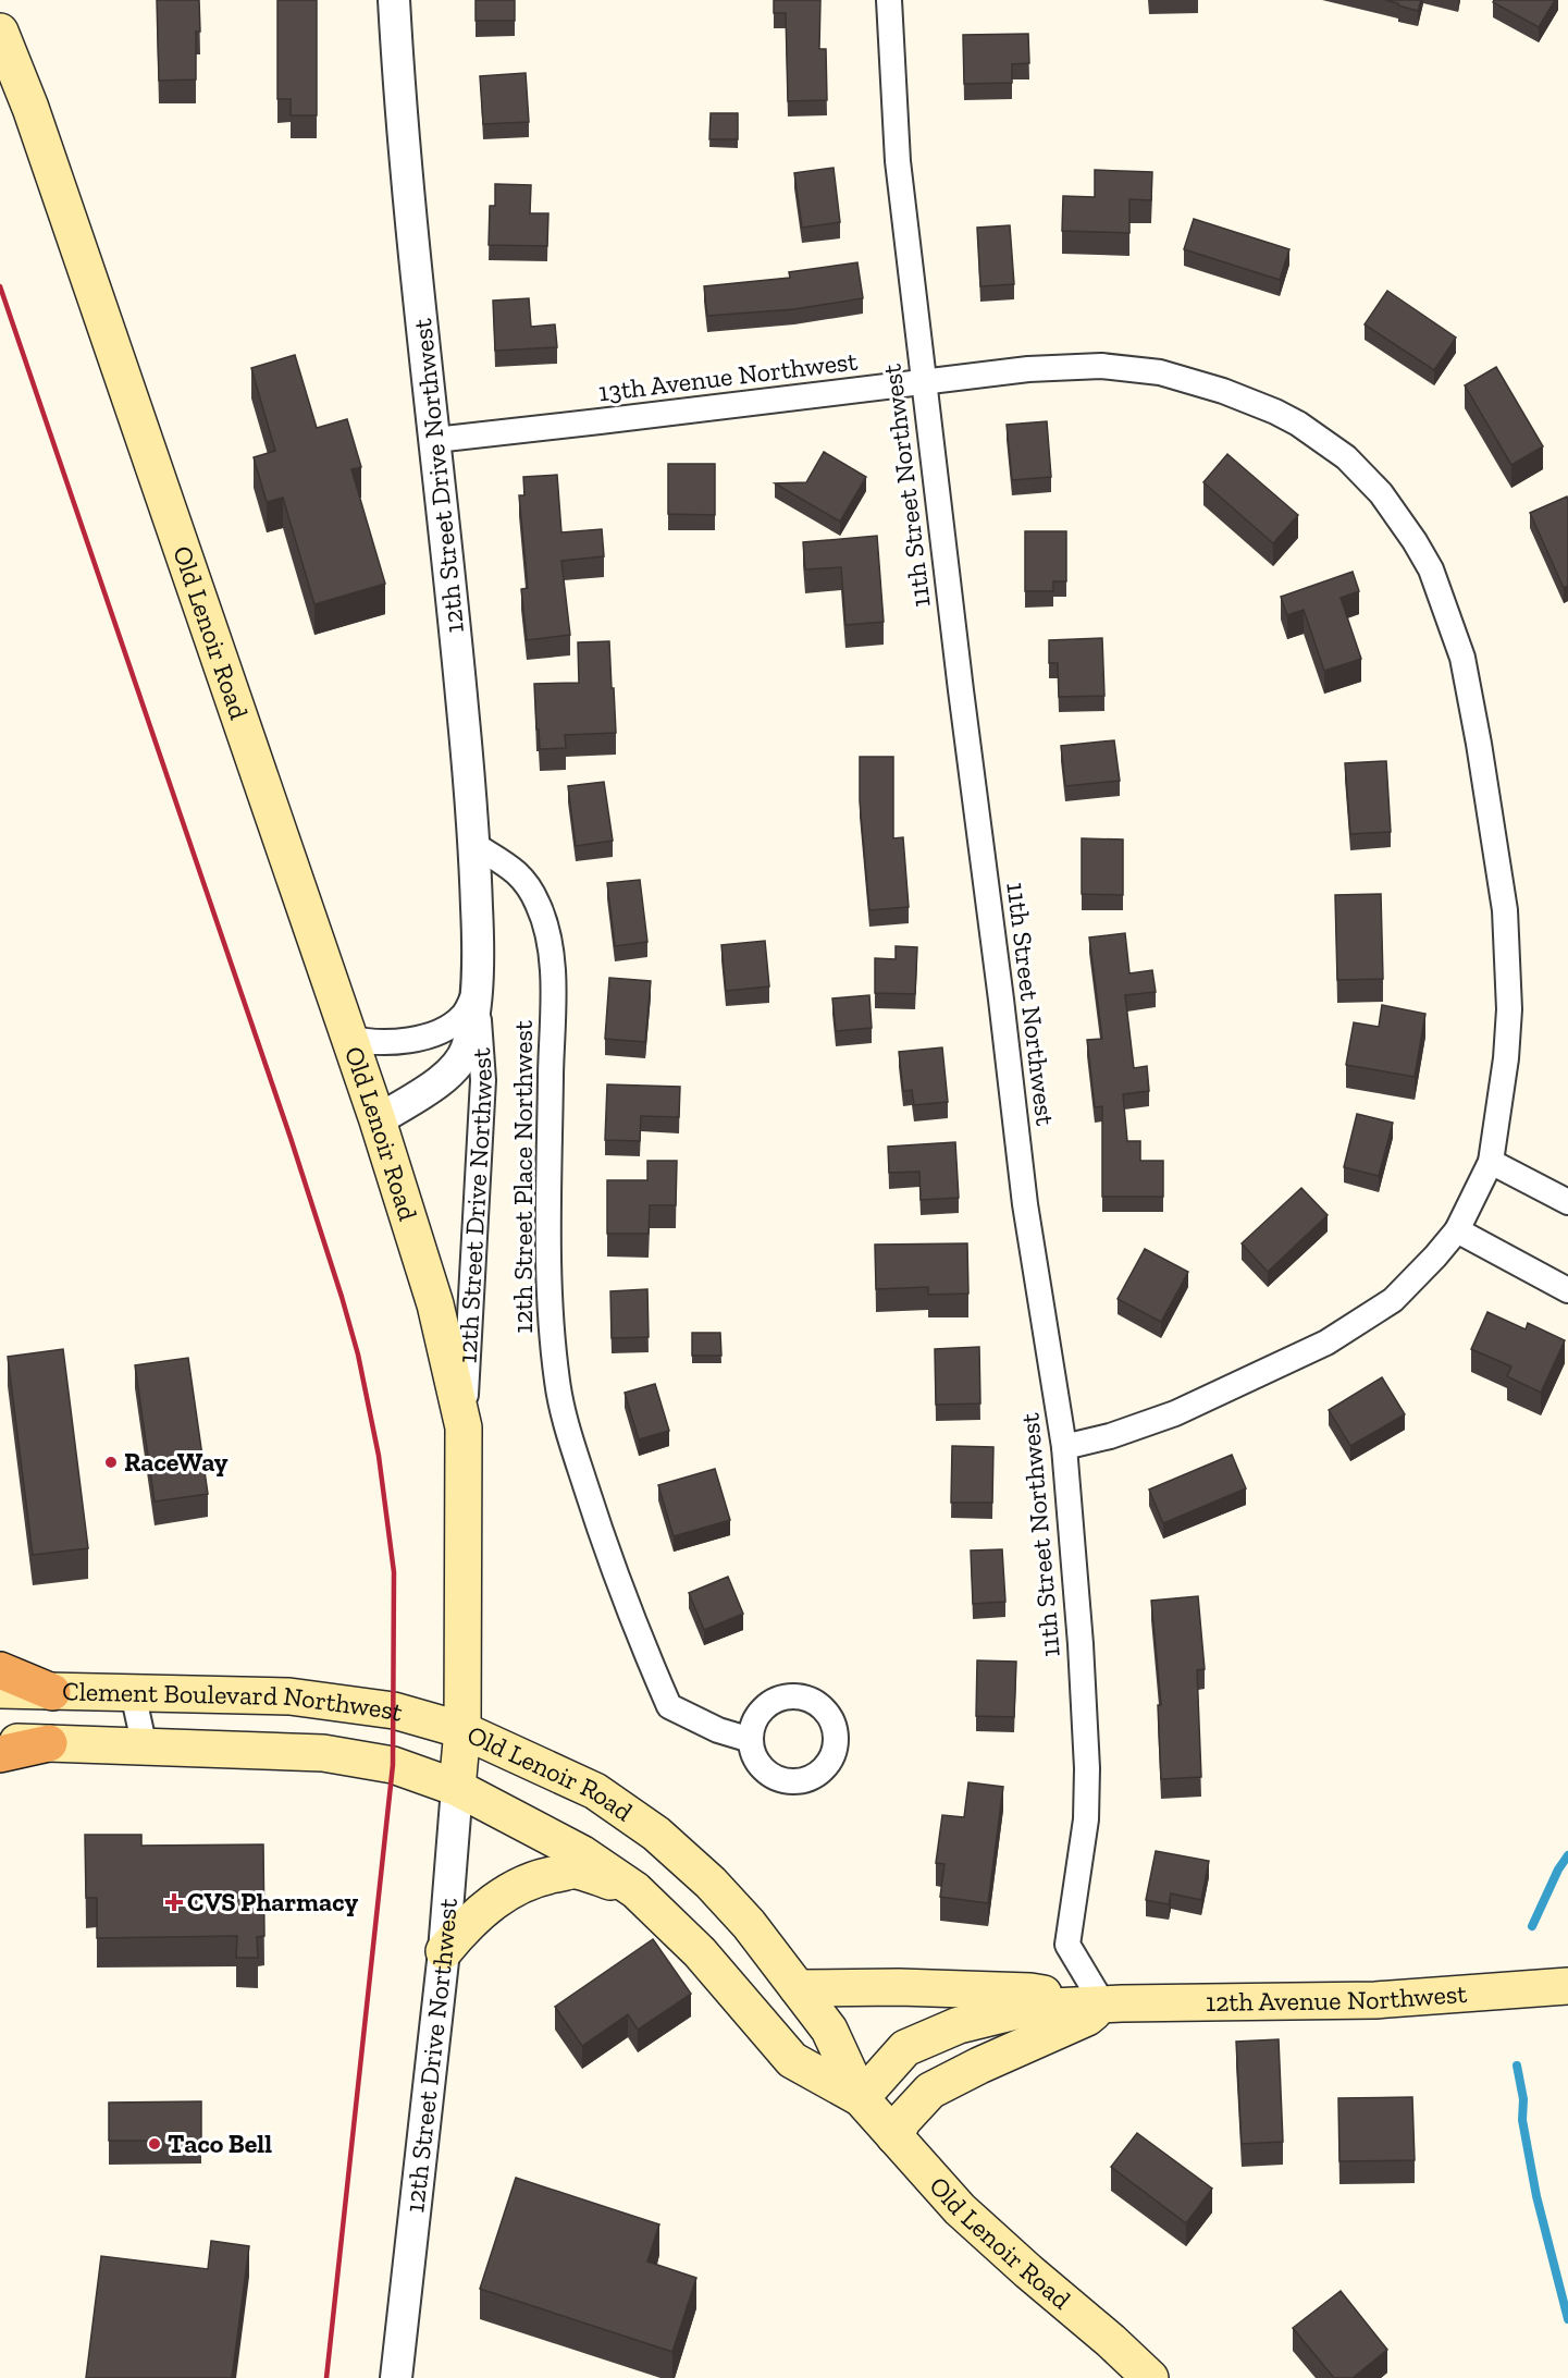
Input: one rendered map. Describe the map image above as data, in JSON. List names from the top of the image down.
{
  "streets": {
    "main road": [
      "12th Street Drive Northwest",
      "Old Lenoir Road",
      "Clement Boulevard Northwest",
      "12th Avenue Northwest"
    ],
    "street": ["13th Avenue Northwest", "11th Street Northwest", "12th Street Place Northwest"]
  },
  "crossings": [
    ["13th Avenue Northwest", "12th Street Drive Northwest"],
    ["13th Avenue Northwest", "11th Street Northwest"],
    ["12th Street Drive Northwest", "Old Lenoir Road"],
    ["12th Street Drive Northwest", "12th Street Place Northwest"],
    ["12th Street Drive Northwest", "Clement Boulevard Northwest"],
    ["11th Street Northwest", "12th Avenue Northwest"],
    ["Old Lenoir Road", "Clement Boulevard Northwest"],
    ["Old Lenoir Road", "12th Avenue Northwest"]
  ],
  "places": {
    "other": ["RaceWay", "Taco Bell"],
    "health": ["CVS Pharmacy"]
  }
}
